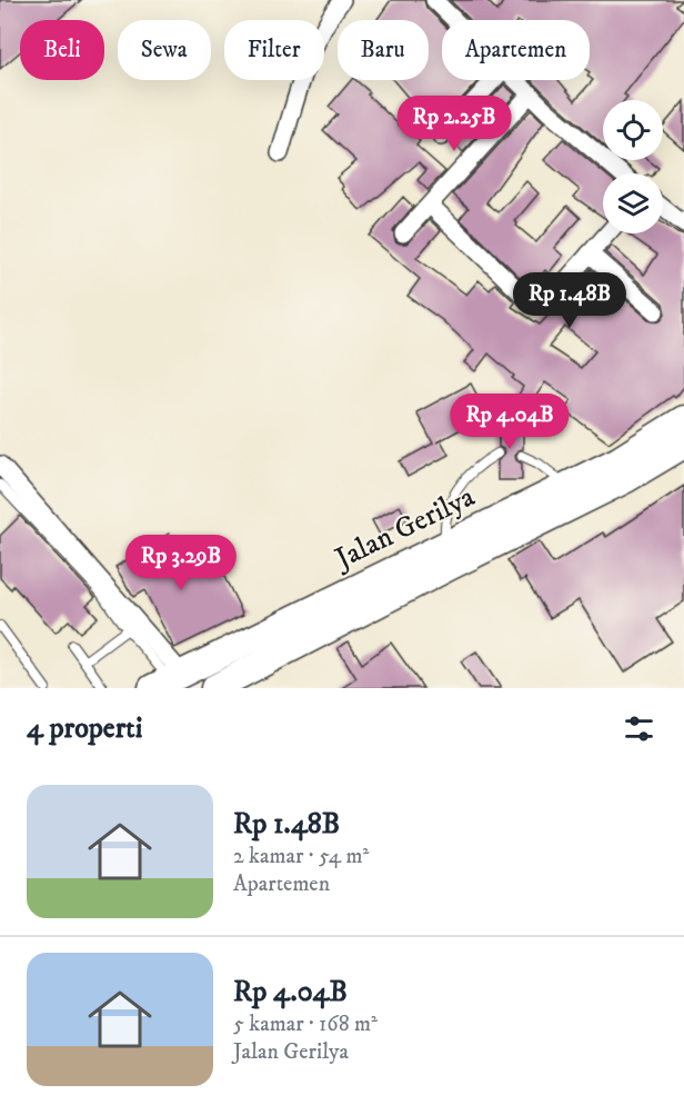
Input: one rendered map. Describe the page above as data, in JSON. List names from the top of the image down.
{
  "streets": {
    "highway": ["Jalan Gerilya"]
  },
  "page": {
    "chip": [
      "Beli",
      "Sewa",
      "Filter",
      "Baru",
      "Apartemen"
    ],
    "price": [
      "Rp 2.25B",
      "Rp 1.48B",
      "Rp 4.04B",
      "Rp 3.29B"
    ],
    "heading": "4 properti",
    "list": [
      {
        "name": "Rp 1.48B",
        "note": "2 kamar · 54 m² · Apartemen"
      },
      {
        "name": "Rp 4.04B",
        "note": "5 kamar · 168 m² · Jalan Gerilya"
      }
    ]
  }
}
